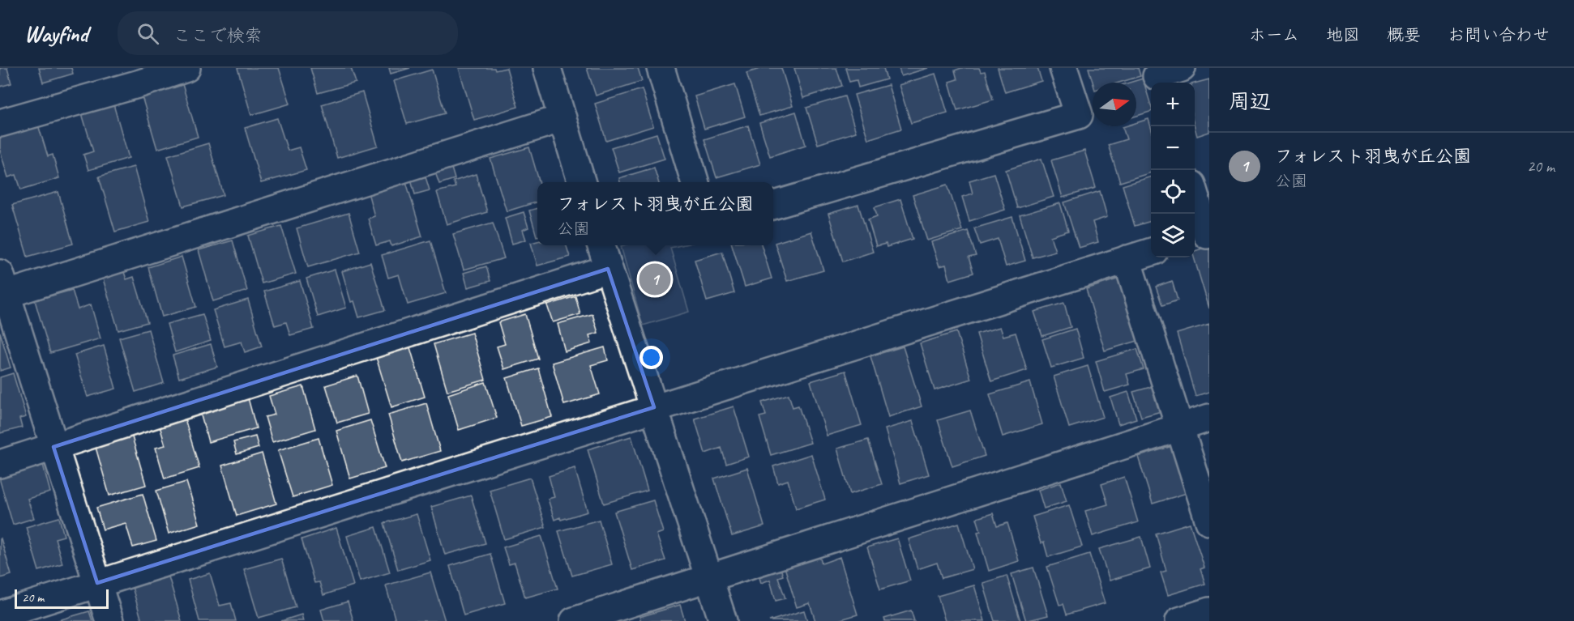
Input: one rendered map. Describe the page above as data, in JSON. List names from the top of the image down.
{
  "scale_bar": "20 m",
  "north": "right",
  "page": {
    "header": "Wayfind",
    "search": "ここで検索",
    "nav": [
      "ホーム",
      "地図",
      "概要",
      "お問い合わせ"
    ],
    "heading": "周辺",
    "map_buttons": ["+", "−"],
    "list": [
      {
        "mark": "1",
        "name": "フォレスト羽曳が丘公園",
        "note": "公園",
        "value": "20 m"
      }
    ],
    "popup": ["フォレスト羽曳が丘公園", "公園"],
    "pins": "1",
    "scale": "20 m"
  }
}
